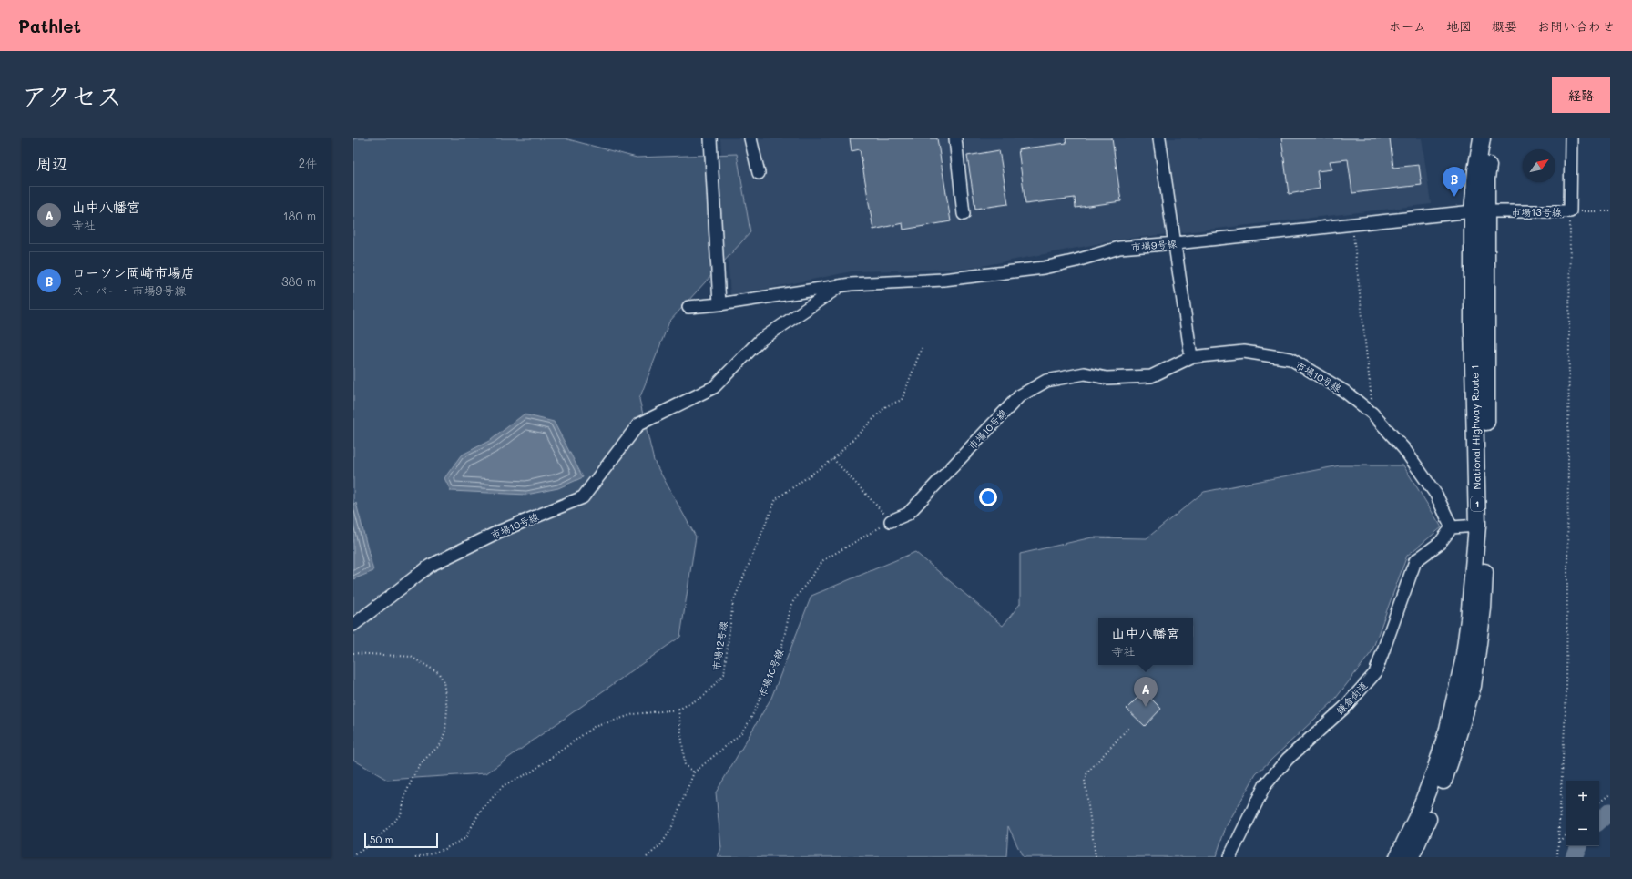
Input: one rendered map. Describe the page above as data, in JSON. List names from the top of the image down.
{
  "streets": {
    "highway": ["National Highway Route 1", "1"],
    "street": [
      "市場13号線",
      "市場9号線",
      "市場10号線",
      "鎌倉街道"
    ],
    "path": ["市場12号線"]
  },
  "crossings": [
    ["市場13号線", "市場9号線"],
    ["市場13号線", "National Highway Route 1"],
    ["市場9号線", "市場10号線"],
    ["市場9号線", "National Highway Route 1"],
    ["市場10号線", "鎌倉街道"]
  ],
  "scale_bar": "50 m",
  "north": "top right",
  "page": {
    "header": "Pathlet",
    "nav": [
      "ホーム",
      "地図",
      "概要",
      "お問い合わせ"
    ],
    "title": "アクセス",
    "buttons": "経路",
    "heading": ["周辺", "2件"],
    "pins": ["B", "A"],
    "list": [
      {
        "mark": "A",
        "name": "山中八幡宮",
        "note": "寺社",
        "value": "180 m"
      },
      {
        "mark": "B",
        "name": "ローソン岡崎市場店",
        "note": "スーパー · 市場9号線",
        "value": "380 m"
      }
    ],
    "popup": ["山中八幡宮", "寺社"],
    "map_buttons": ["+", "−"],
    "scale": "50 m"
  }
}
